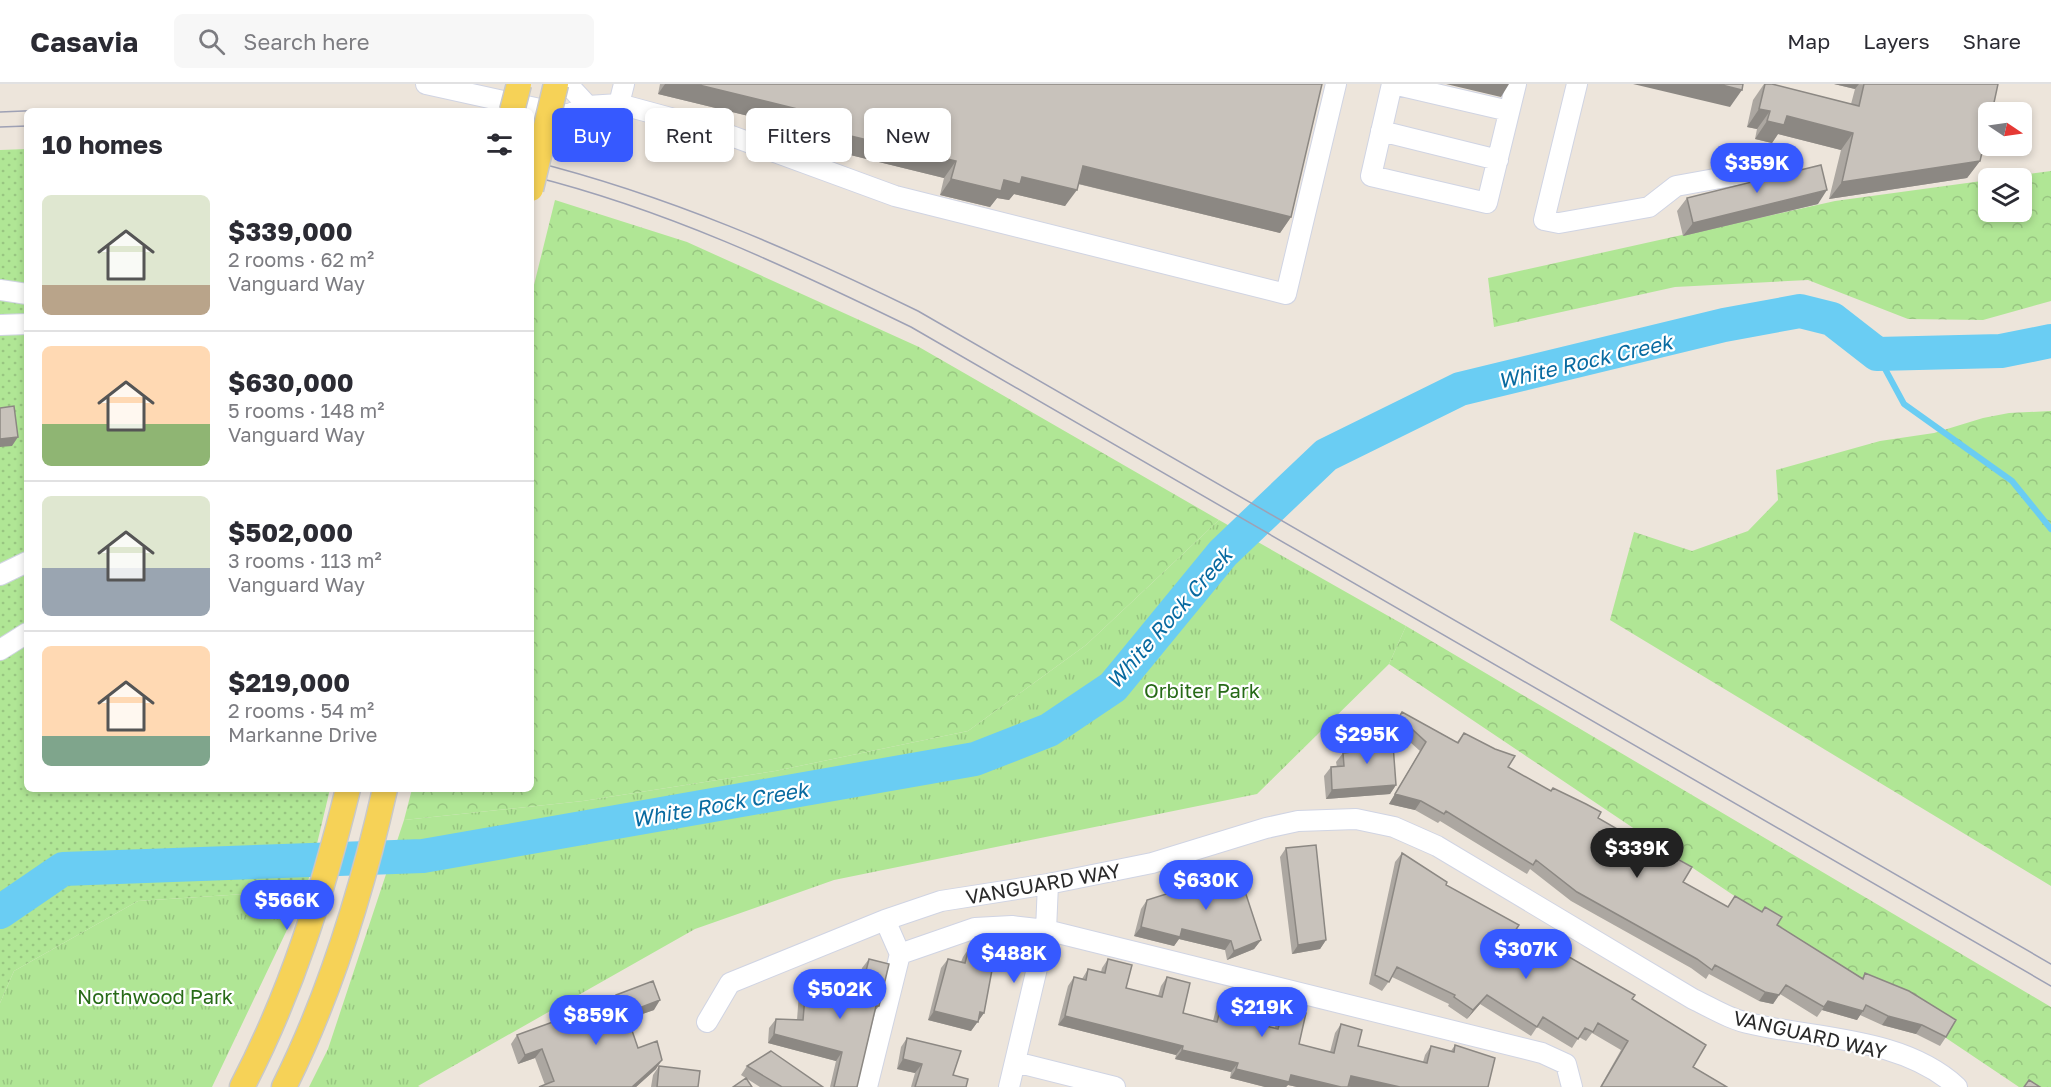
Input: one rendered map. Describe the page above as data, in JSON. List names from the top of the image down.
{
  "streets": {
    "street": ["VANGUARD WAY"]
  },
  "water": ["White Rock Creek"],
  "parks": ["Orbiter Park", "Northwood Park"],
  "north": "right",
  "page": {
    "header": "Casavia",
    "search": "Search here",
    "nav": ["Map", "Layers", "Share"],
    "chip": [
      "Buy",
      "Rent",
      "Filters",
      "New"
    ],
    "heading": "10 homes",
    "price": [
      "$359K",
      "$295K",
      "$339K",
      "$630K",
      "$566K",
      "$307K",
      "$488K",
      "$502K",
      "$219K",
      "$859K"
    ],
    "list": [
      {
        "name": "$339,000",
        "note": "2 rooms · 62 m² · Vanguard Way"
      },
      {
        "name": "$630,000",
        "note": "5 rooms · 148 m² · Vanguard Way"
      },
      {
        "name": "$502,000",
        "note": "3 rooms · 113 m² · Vanguard Way"
      },
      {
        "name": "$219,000",
        "note": "2 rooms · 54 m² · Markanne Drive"
      }
    ]
  }
}
